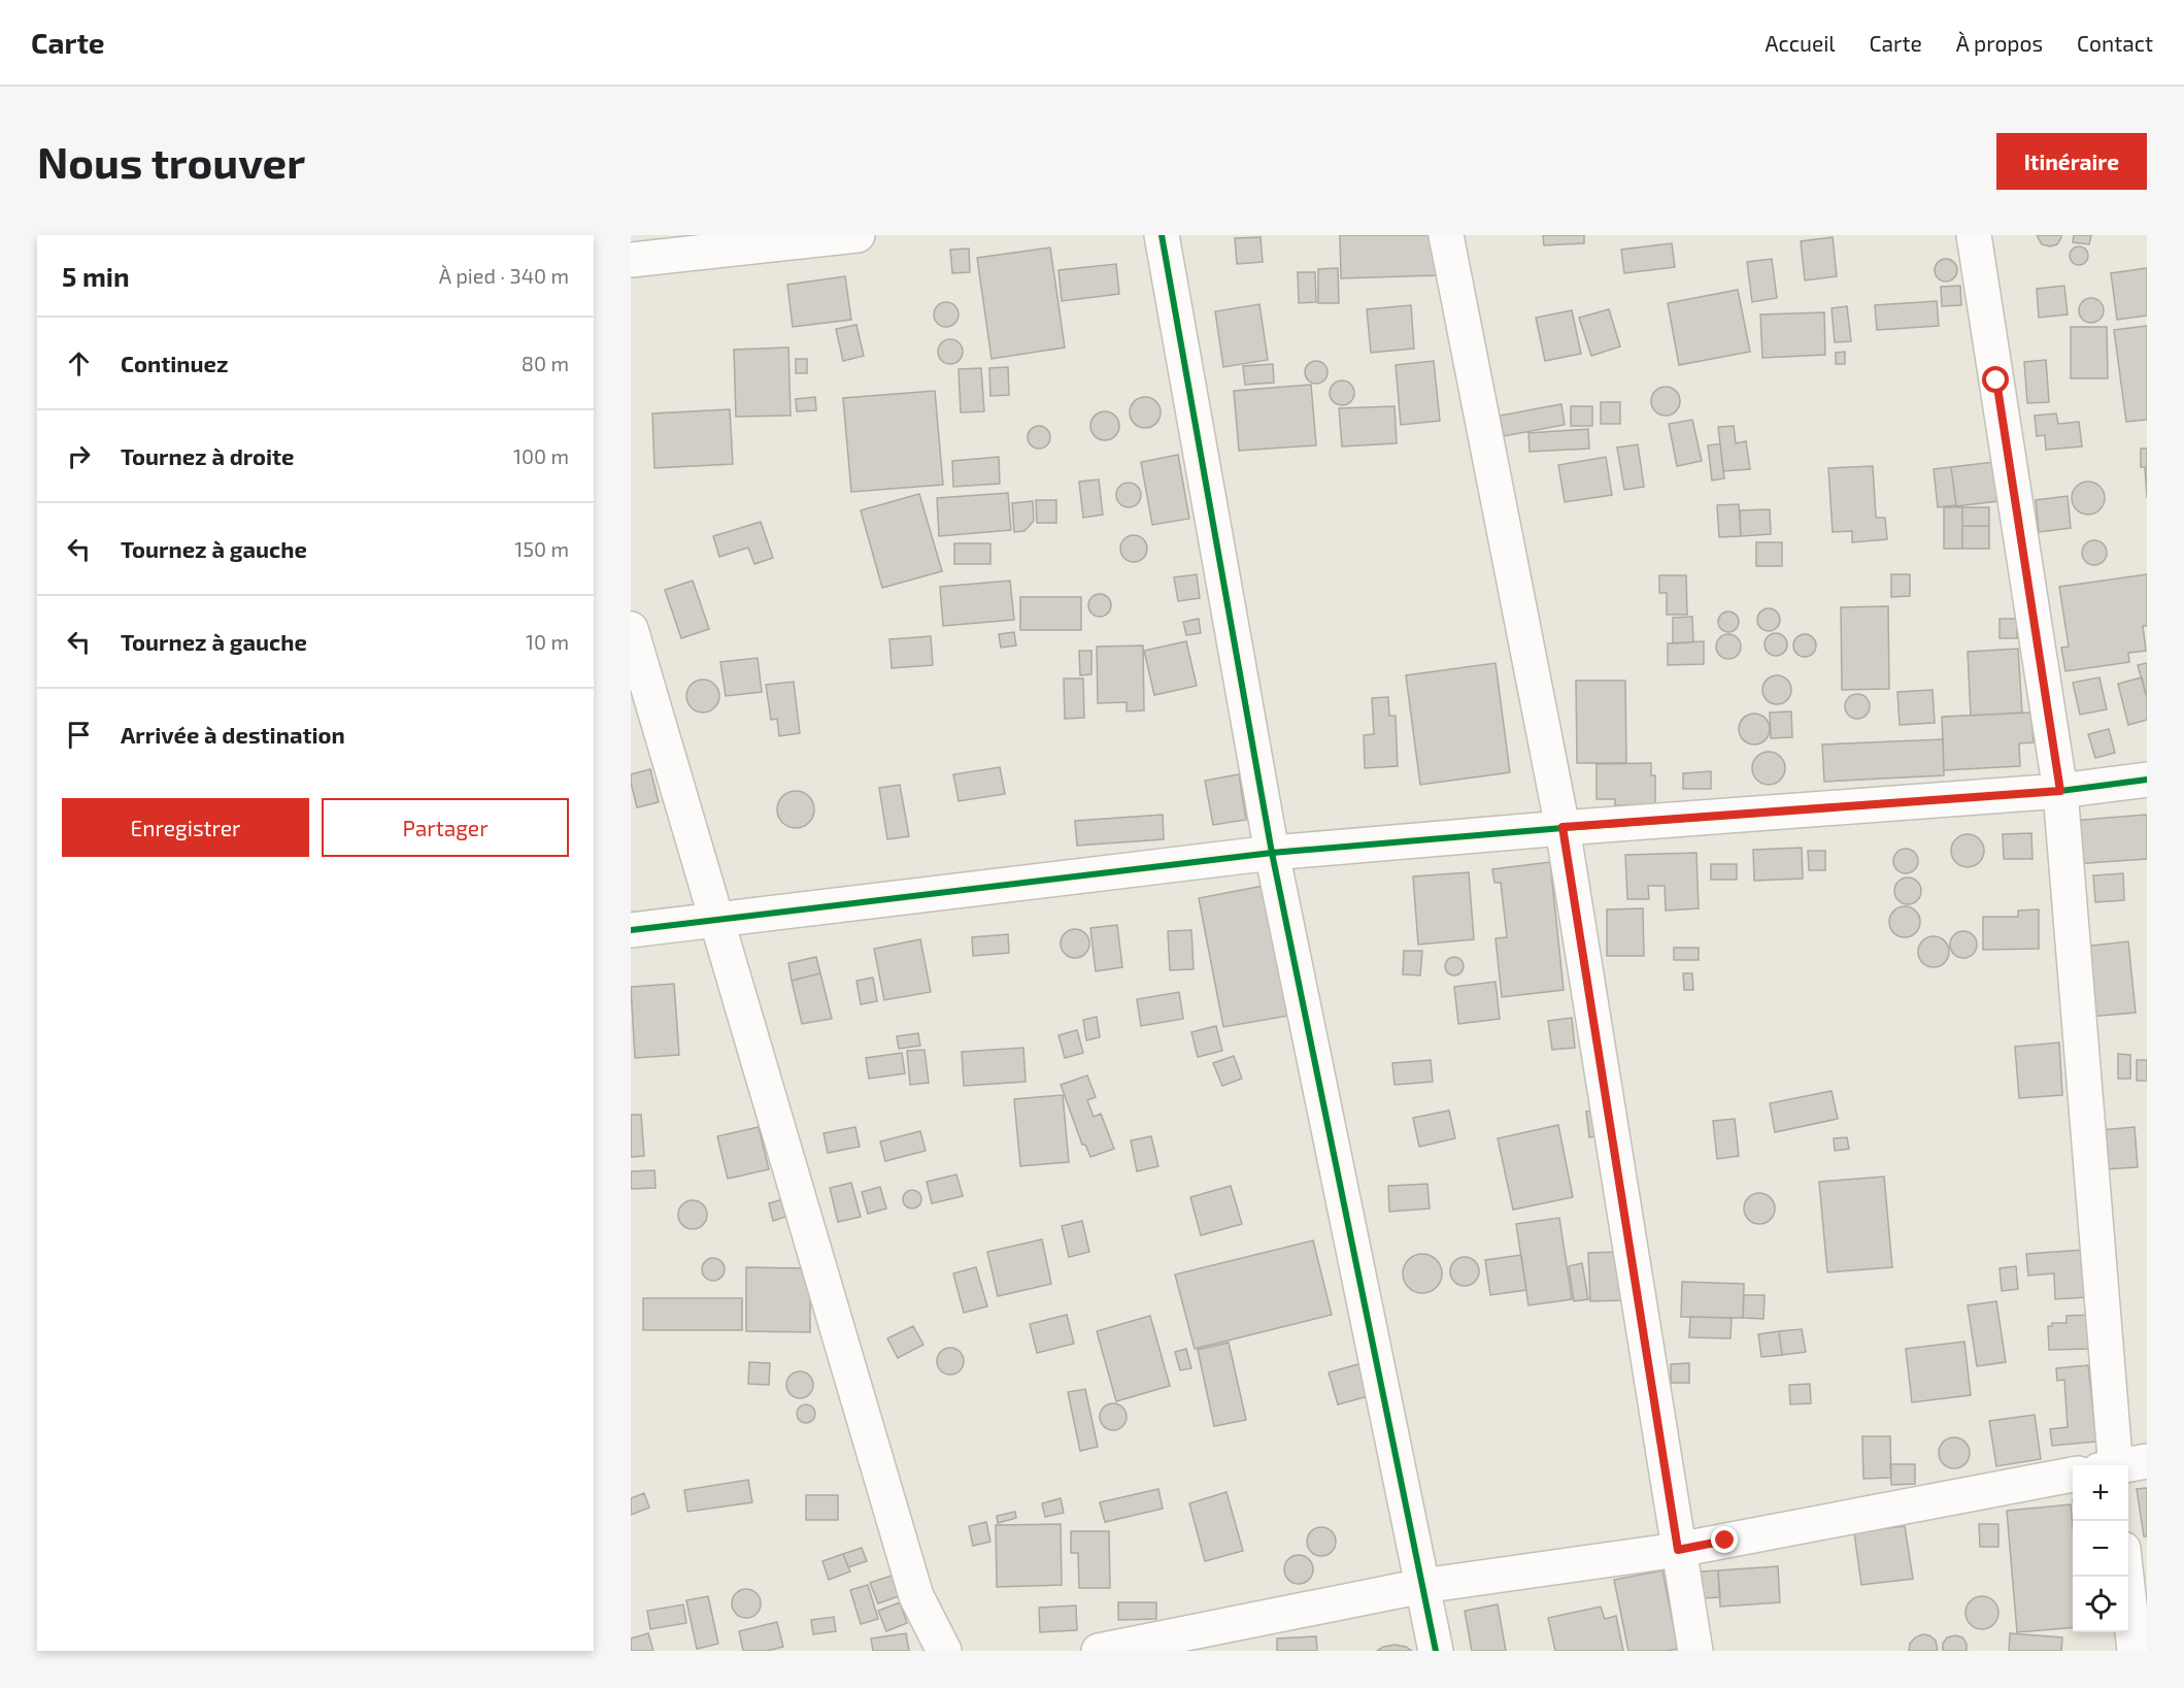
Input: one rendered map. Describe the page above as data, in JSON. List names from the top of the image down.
{
  "page": {
    "header": "Carte",
    "nav": [
      "Accueil",
      "Carte",
      "À propos",
      "Contact"
    ],
    "buttons": [
      "Itinéraire",
      ["Enregistrer", "Partager"]
    ],
    "title": "Nous trouver",
    "heading": ["5 min", "À pied · 340 m"],
    "list": [
      ["Continuez", "80 m"],
      ["Tournez à droite", "100 m"],
      ["Tournez à gauche", "150 m"],
      ["Tournez à gauche", "10 m"],
      "Arrivée à destination"
    ],
    "map_buttons": ["+", "−"]
  }
}
